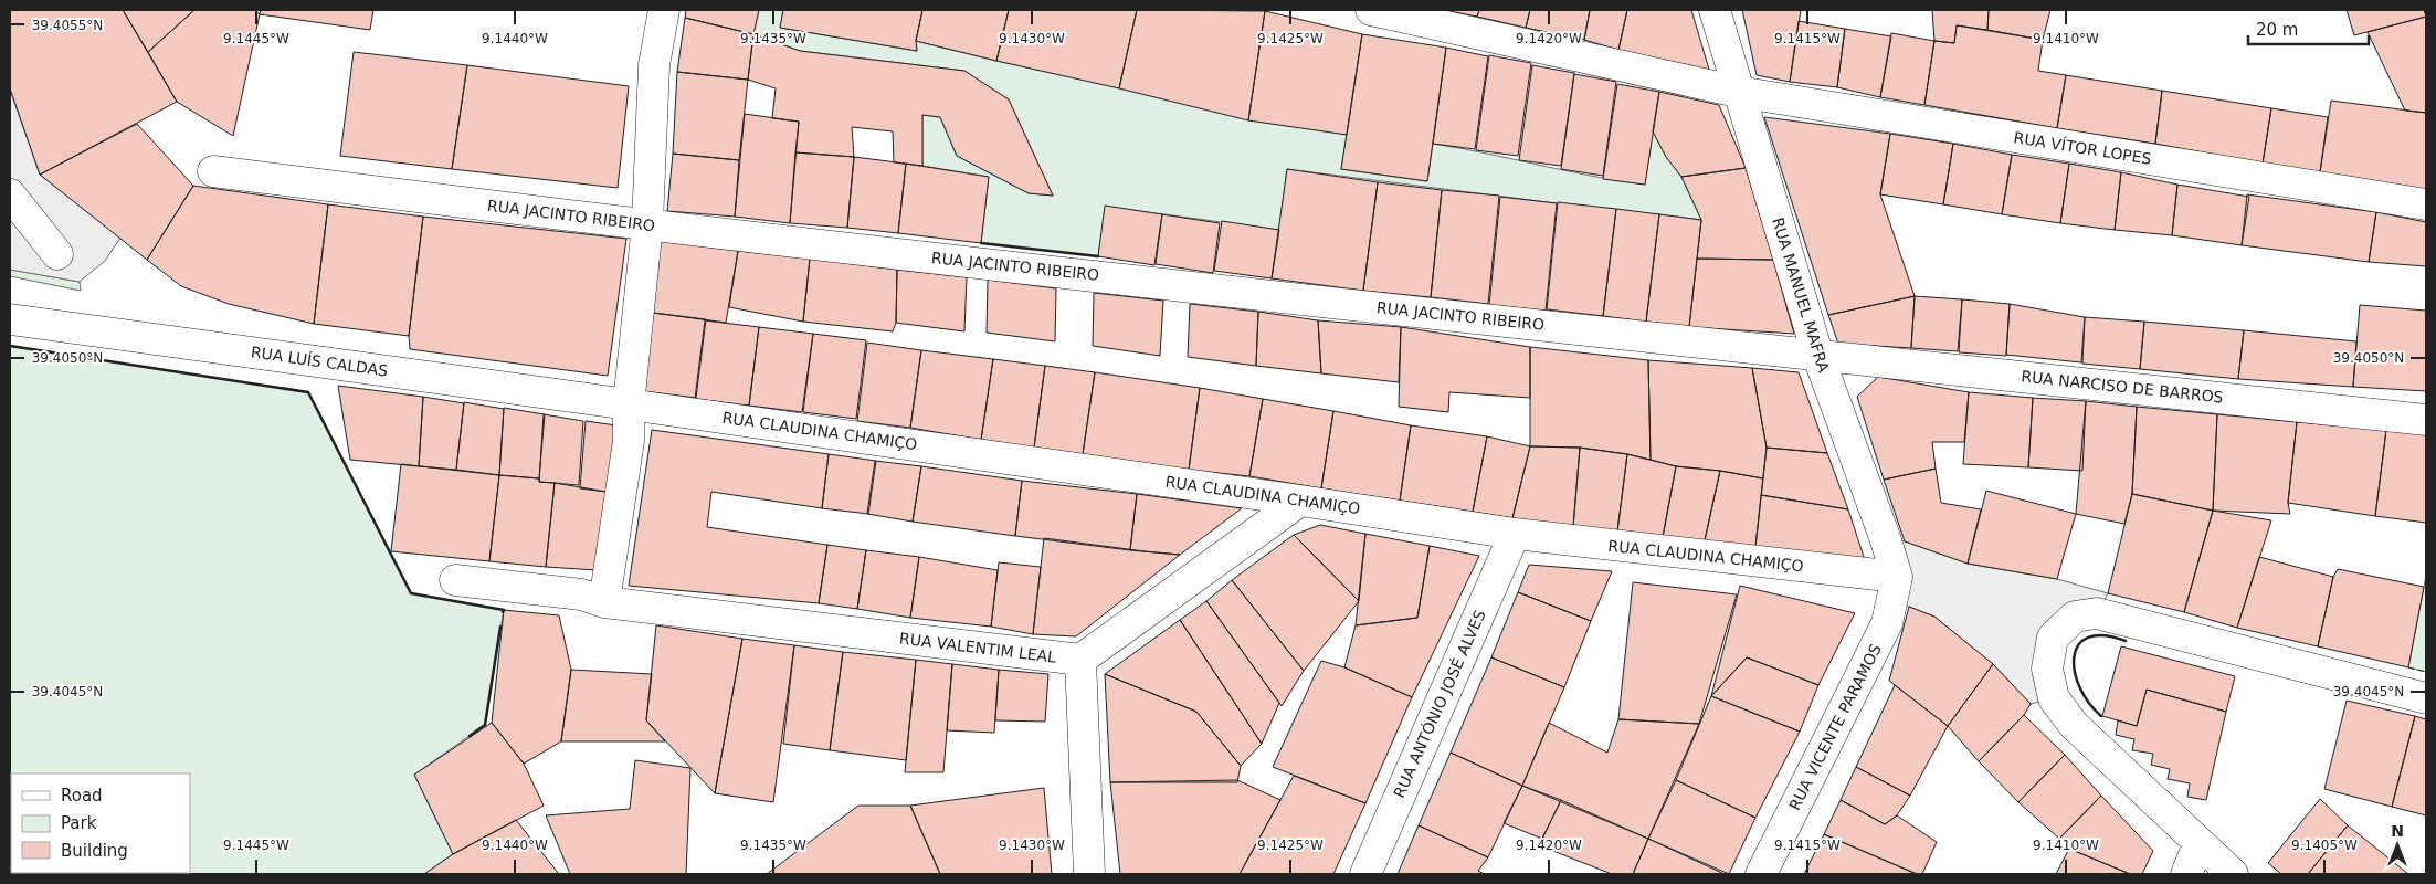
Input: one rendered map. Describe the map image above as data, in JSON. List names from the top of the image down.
{
  "streets": {
    "street": [
      "RUA VÍTOR LOPES",
      "RUA JACINTO RIBEIRO",
      "RUA MANUEL MAFRA",
      "RUA LUÍS CALDAS",
      "RUA NARCISO DE BARROS",
      "RUA CLAUDINA CHAMIÇO",
      "RUA VALENTIM LEAL",
      "RUA ANTÓNIO JOSÉ ALVES",
      "RUA VICENTE PARAMOS"
    ]
  },
  "crossings": [
    ["RUA VÍTOR LOPES", "RUA MANUEL MAFRA"],
    ["RUA JACINTO RIBEIRO", "RUA MANUEL MAFRA"],
    ["RUA JACINTO RIBEIRO", "RUA NARCISO DE BARROS"],
    ["RUA MANUEL MAFRA", "RUA NARCISO DE BARROS"],
    ["RUA MANUEL MAFRA", "RUA CLAUDINA CHAMIÇO"],
    ["RUA MANUEL MAFRA", "RUA VICENTE PARAMOS"],
    ["RUA LUÍS CALDAS", "RUA CLAUDINA CHAMIÇO"],
    ["RUA CLAUDINA CHAMIÇO", "RUA ANTÓNIO JOSÉ ALVES"],
    ["RUA CLAUDINA CHAMIÇO", "RUA VICENTE PARAMOS"]
  ],
  "legend": ["Road", "Park", "Building"],
  "scale_bar": "20 m",
  "north": "top",
  "coordinates": [
    "39.4055°N",
    "9.1445°W",
    "9.1440°W",
    "9.1435°W",
    "9.1430°W",
    "9.1425°W",
    "9.1420°W",
    "9.1415°W",
    "9.1410°W",
    "39.4050°N",
    "39.4045°N",
    "9.1405°W"
  ]
}
